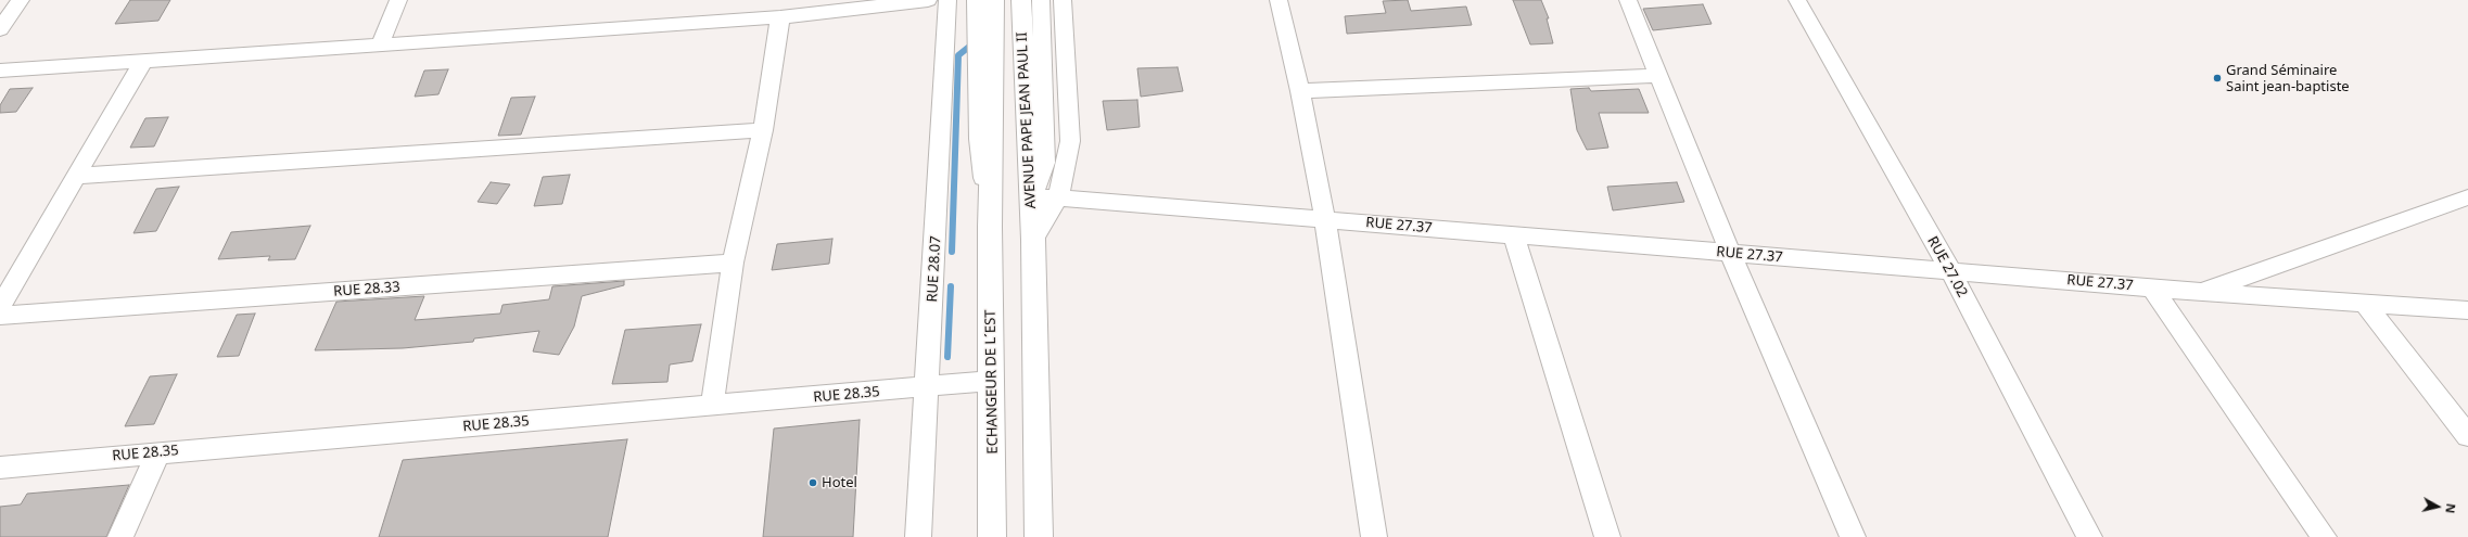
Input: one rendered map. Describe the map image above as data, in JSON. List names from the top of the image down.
{
  "streets": {
    "highway": ["AVENUE PAPE JEAN PAUL II", "ECHANGEUR DE L´EST"],
    "street": [
      "RUE 27.37",
      "RUE 27.02",
      "RUE 28.07",
      "RUE 28.33",
      "RUE 28.35"
    ]
  },
  "crossings": [
    ["AVENUE PAPE JEAN PAUL II", "RUE 27.37"],
    ["AVENUE PAPE JEAN PAUL II", "ECHANGEUR DE L´EST"],
    ["RUE 27.37", "RUE 27.02"],
    ["RUE 28.07", "RUE 28.35"],
    ["ECHANGEUR DE L´EST", "RUE 28.35"]
  ],
  "places": ["Grand Séminaire Saint jean-baptiste", "Hotel"],
  "north": "right"
}
